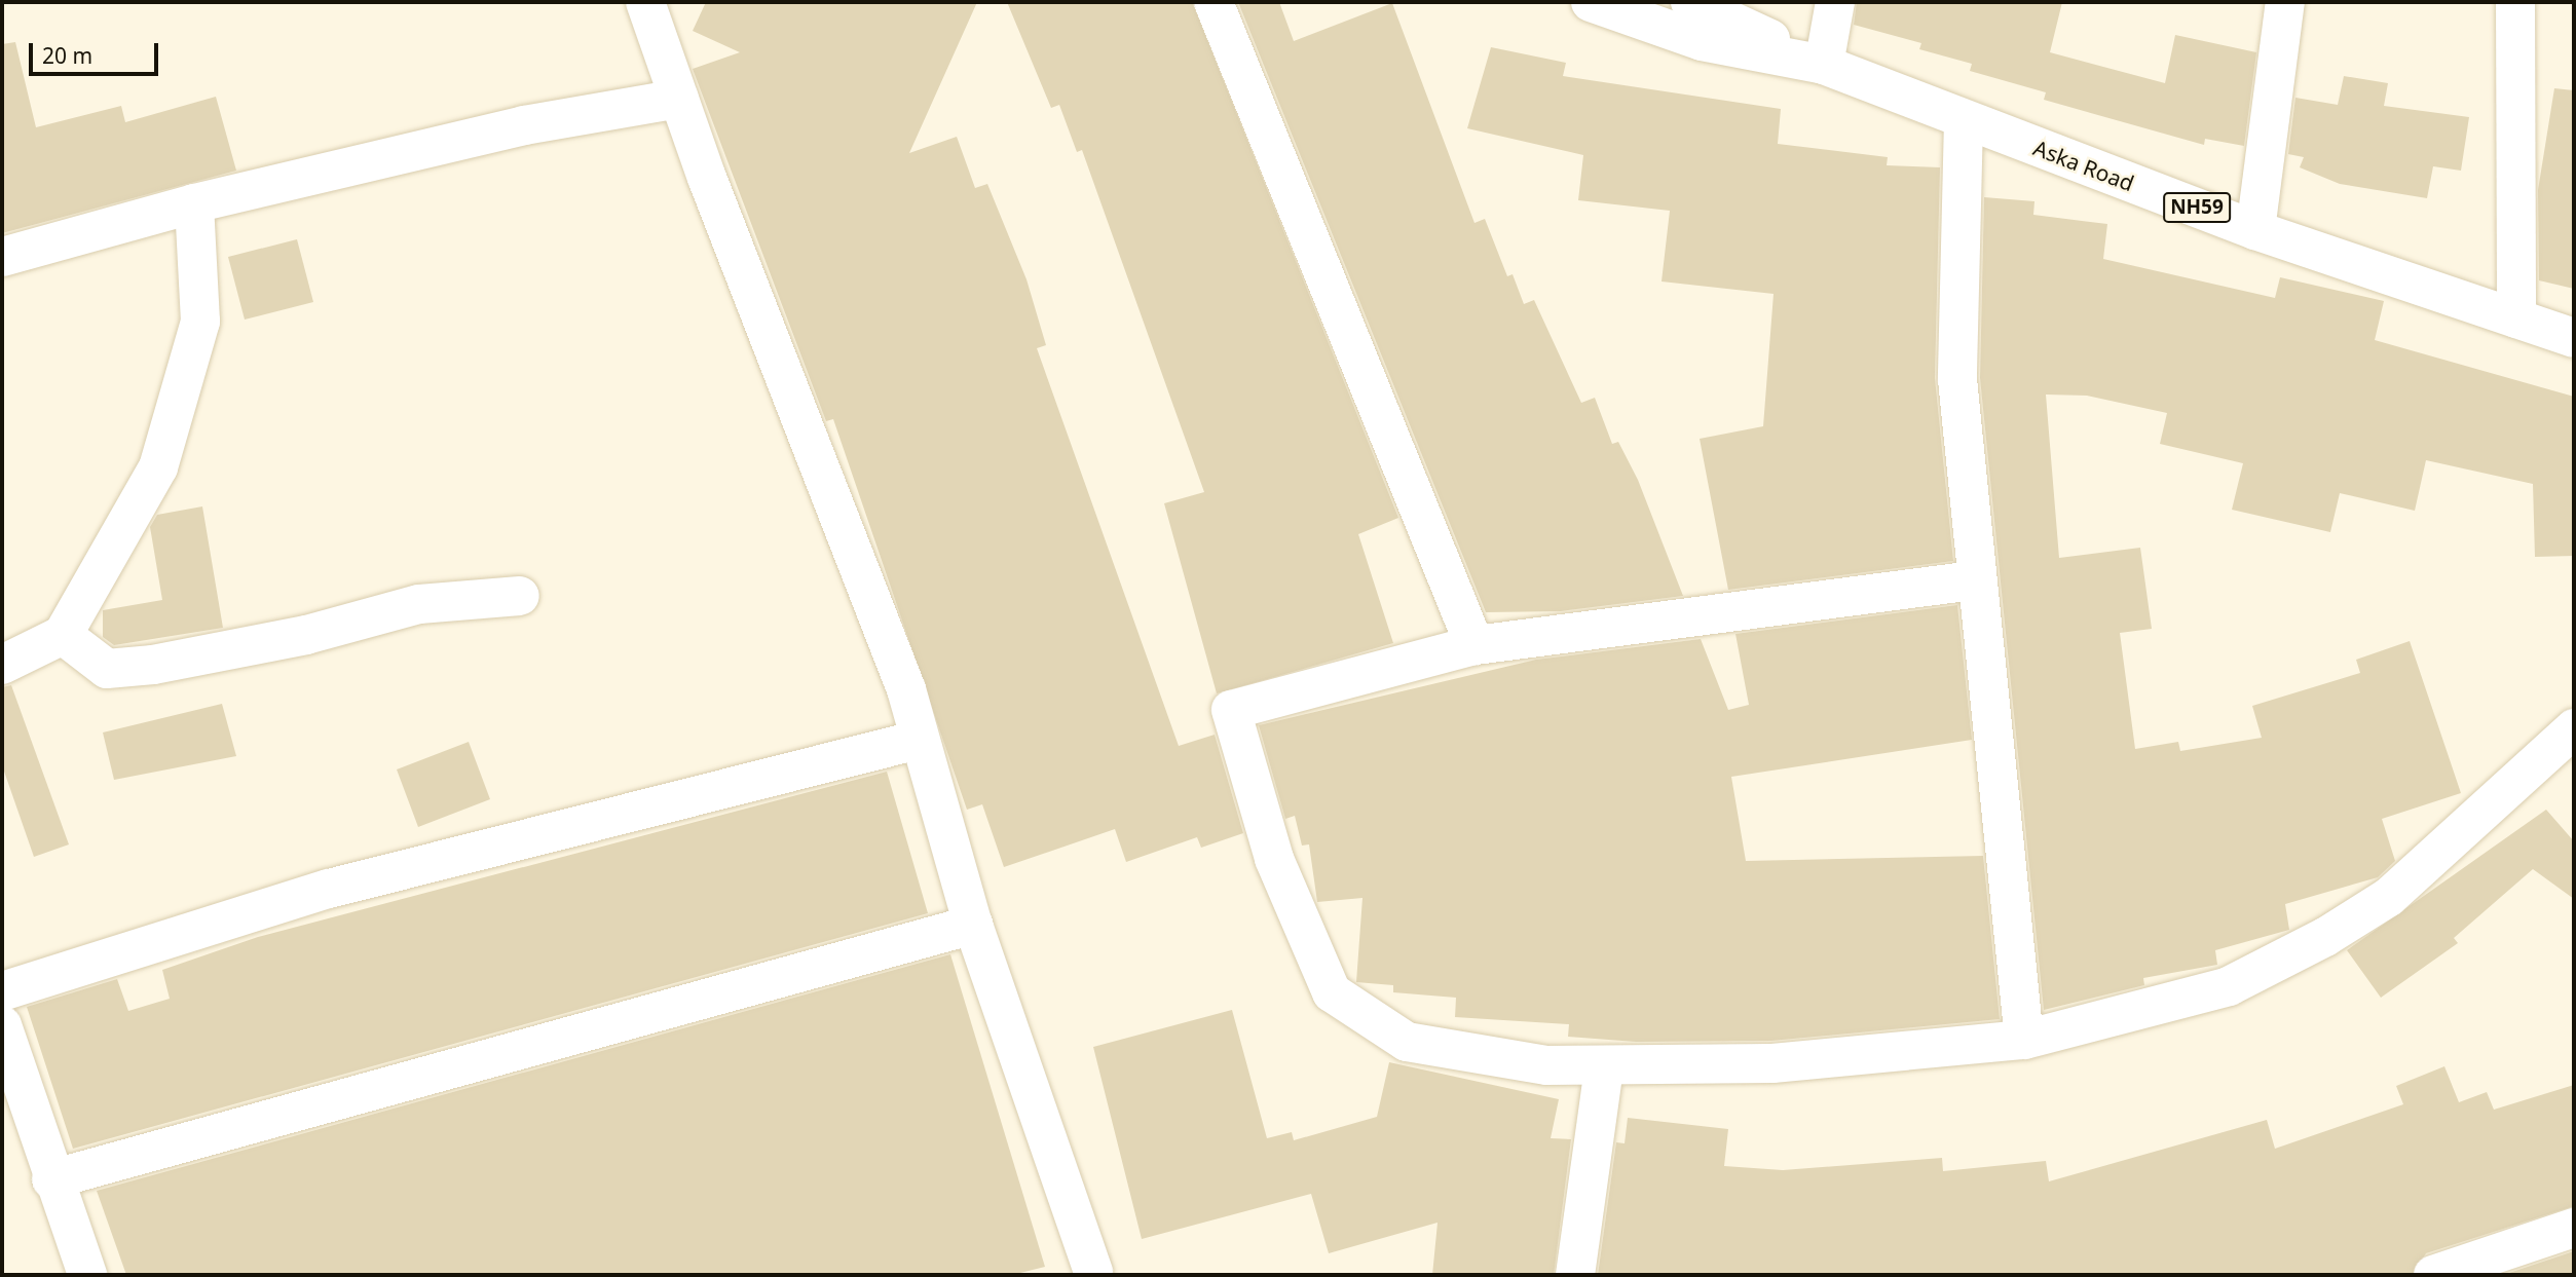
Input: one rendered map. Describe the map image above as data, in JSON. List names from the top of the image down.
{
  "streets": {
    "main road": ["Aska Road", "NH59"]
  },
  "crossings": [
    ["Aska Road", "NH59"]
  ],
  "scale_bar": "20 m"
}
